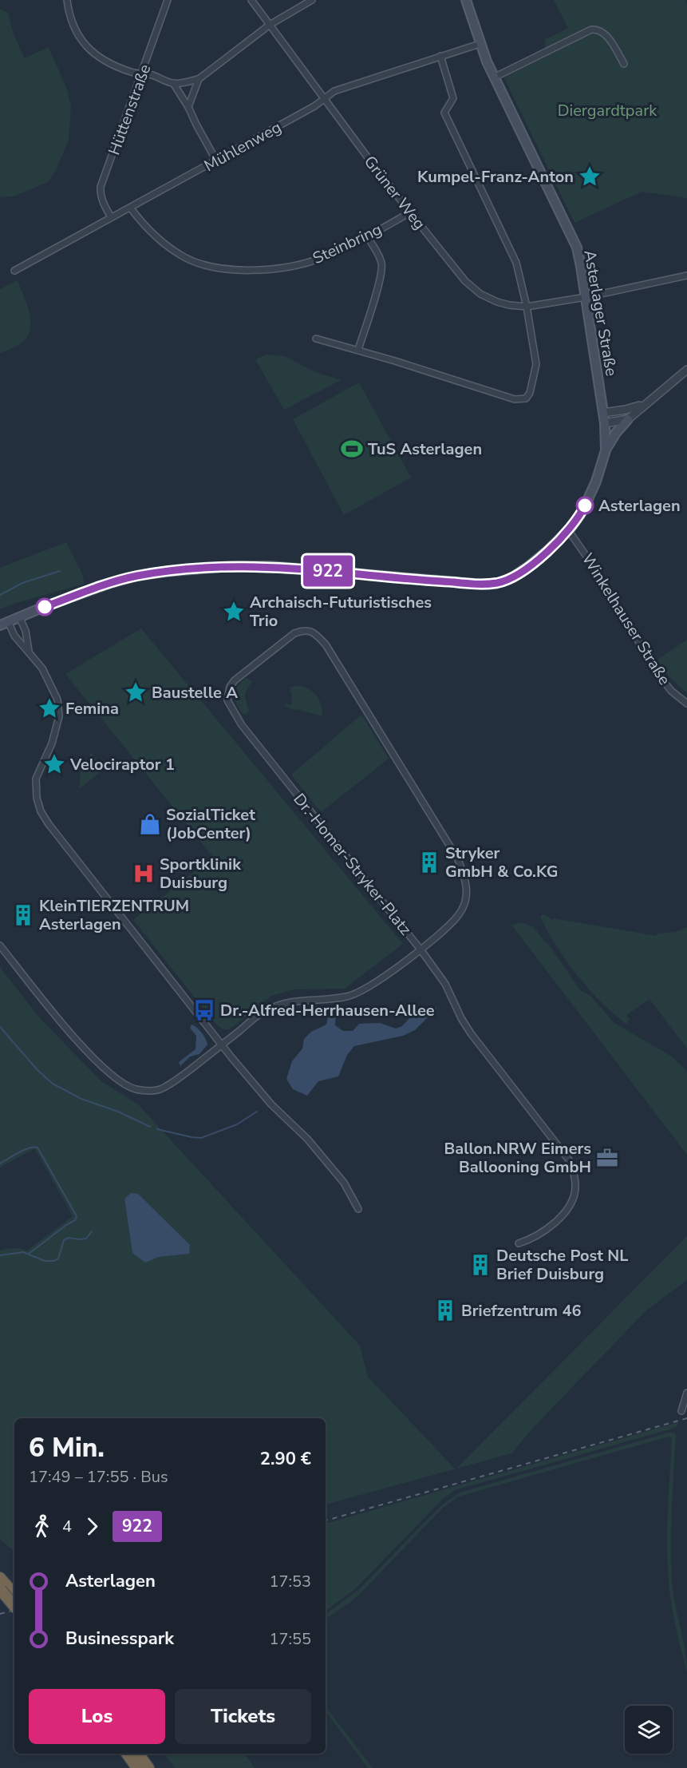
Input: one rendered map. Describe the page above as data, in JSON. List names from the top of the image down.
{
  "streets": {
    "main road": ["Asterlager Straße"],
    "street": [
      "Hüttenstraße",
      "Mühlenweg",
      "Grüner Weg",
      "Steinbring",
      "Winkelhauser Straße",
      "Dr.-Homer-Stryker-Platz"
    ]
  },
  "crossings": [
    ["Hüttenstraße", "Mühlenweg"],
    ["Mühlenweg", "Grüner Weg"],
    ["Mühlenweg", "Steinbring"],
    ["Mühlenweg", "Asterlager Straße"],
    ["Grüner Weg", "Steinbring"],
    ["Grüner Weg", "Asterlager Straße"],
    ["Asterlager Straße", "Winkelhauser Straße"]
  ],
  "parks": ["Diergardtpark"],
  "places": {
    "place": [
      "Kumpel-Franz-Anton",
      "Archaisch-Futuristisches Trio",
      "Baustelle A",
      "Femina",
      "Velociraptor 1"
    ],
    "sports": ["TuS Asterlagen"],
    "other": ["Asterlagen"],
    "shop": ["SozialTicket (JobCenter)"],
    "building": [
      "Stryker GmbH & Co.KG",
      "KleinTIERZENTRUM Asterlagen",
      "Deutsche Post NL Brief Duisburg",
      "Briefzentrum 46"
    ],
    "hospital": ["Sportklinik Duisburg"],
    "bus stop": ["Dr.-Alfred-Herrhausen-Allee"],
    "office": ["Ballon.NRW Eimers Ballooning GmbH"]
  },
  "lines": ["bus line 922"],
  "page": {
    "on_map": "922",
    "heading": ["6 Min.", "17:49 – 17:55 · Bus", "2.90 €"],
    "legs": ["4", "922"],
    "list": [
      {
        "name": "Asterlagen",
        "value": "17:53"
      },
      {
        "name": "Businesspark",
        "value": "17:55"
      }
    ],
    "buttons": ["Los", "Tickets"]
  }
}
